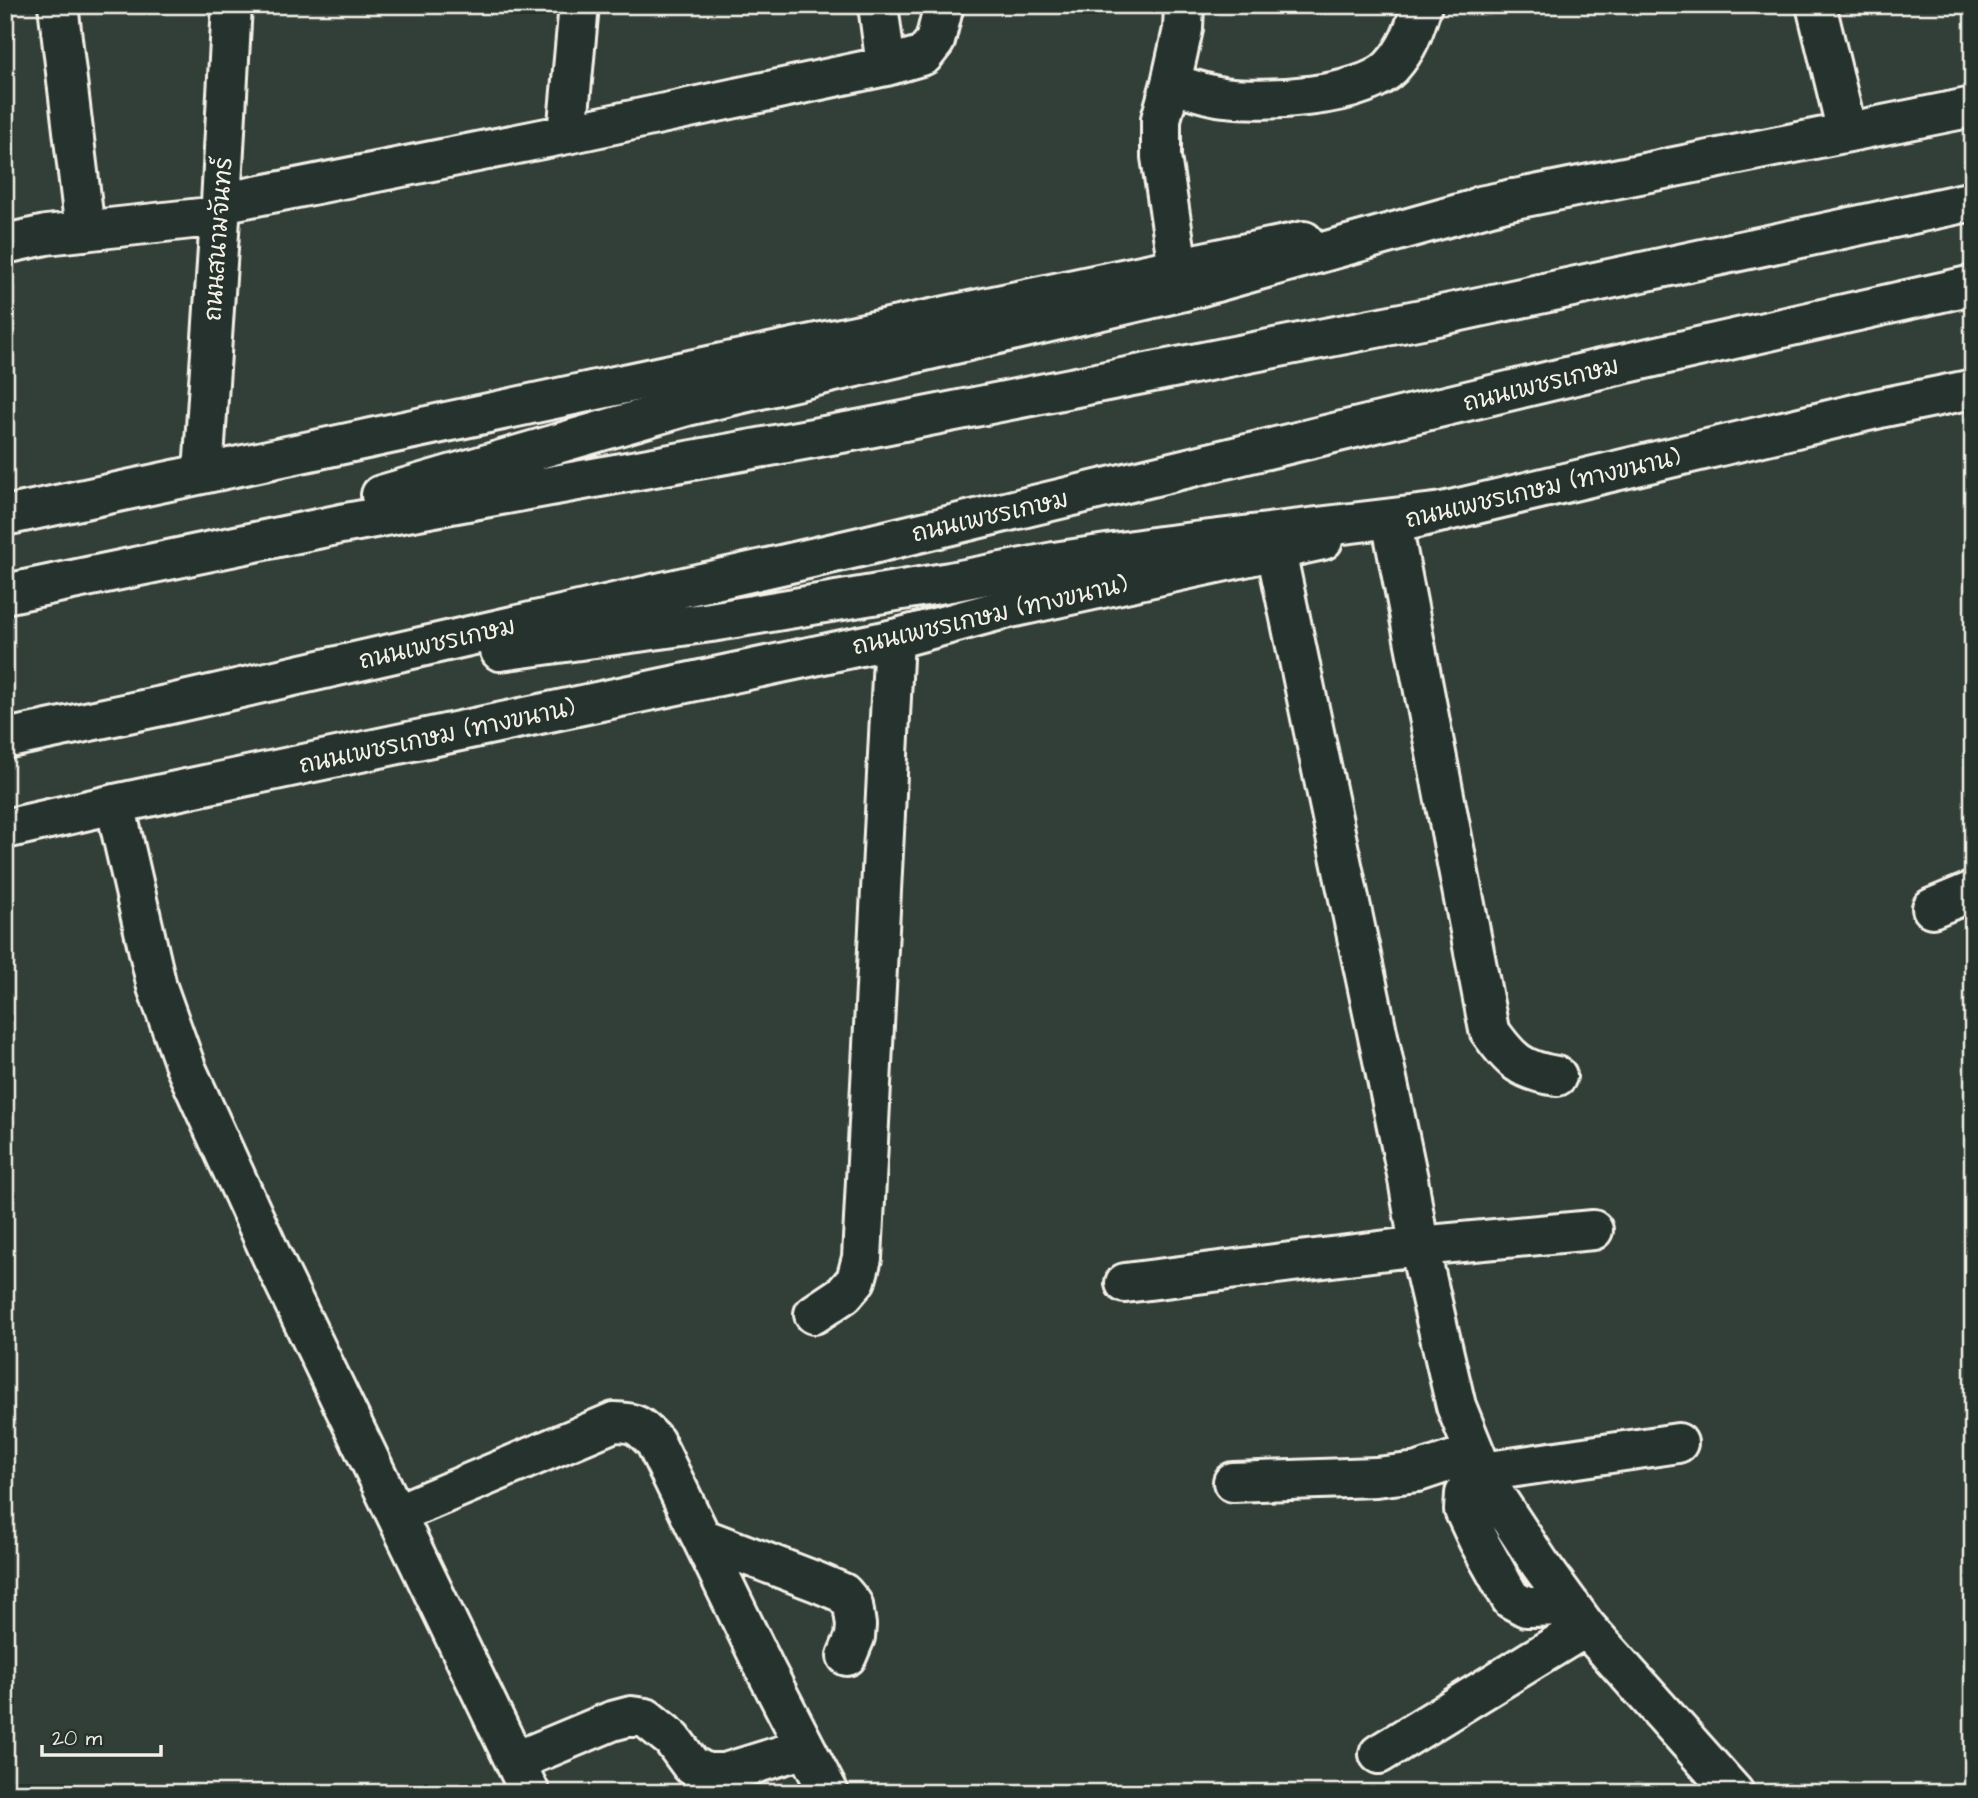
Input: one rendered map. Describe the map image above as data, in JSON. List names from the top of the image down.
{
  "streets": {
    "main road": ["ถนนสนามจันทร์", "ถนนเพชรเกษม", "ถนนเพชรเกษม (ทางขนาน)"]
  },
  "scale_bar": "20 m"
}
